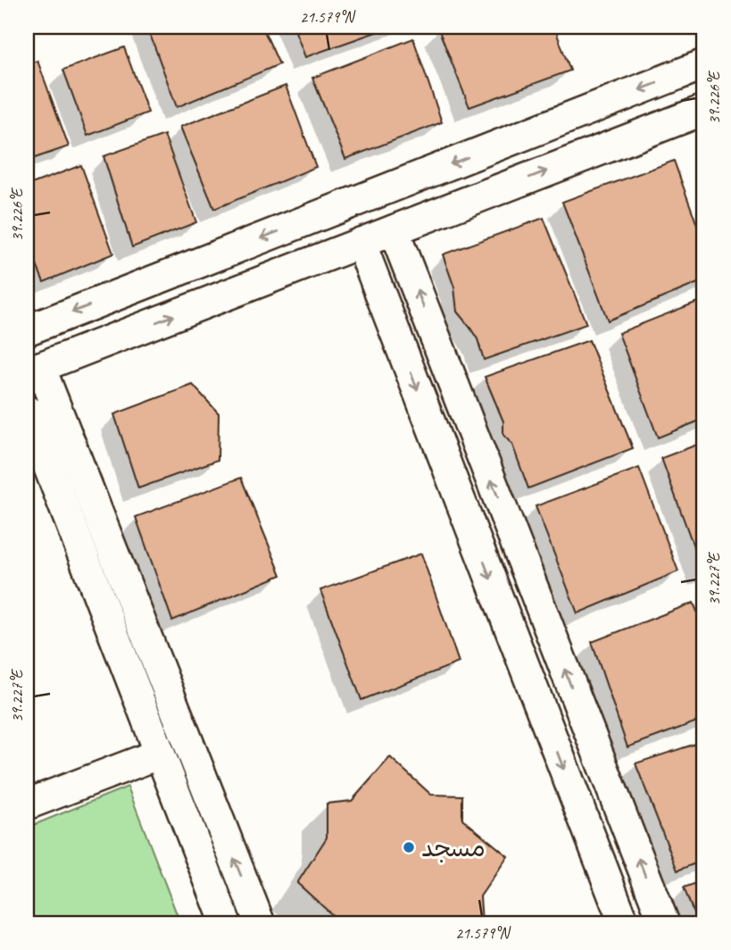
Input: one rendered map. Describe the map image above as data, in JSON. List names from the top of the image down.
{
  "places": ["مسجد"],
  "coordinates": ["21.579°N", "39.226°E", "39.227°E"]
}
